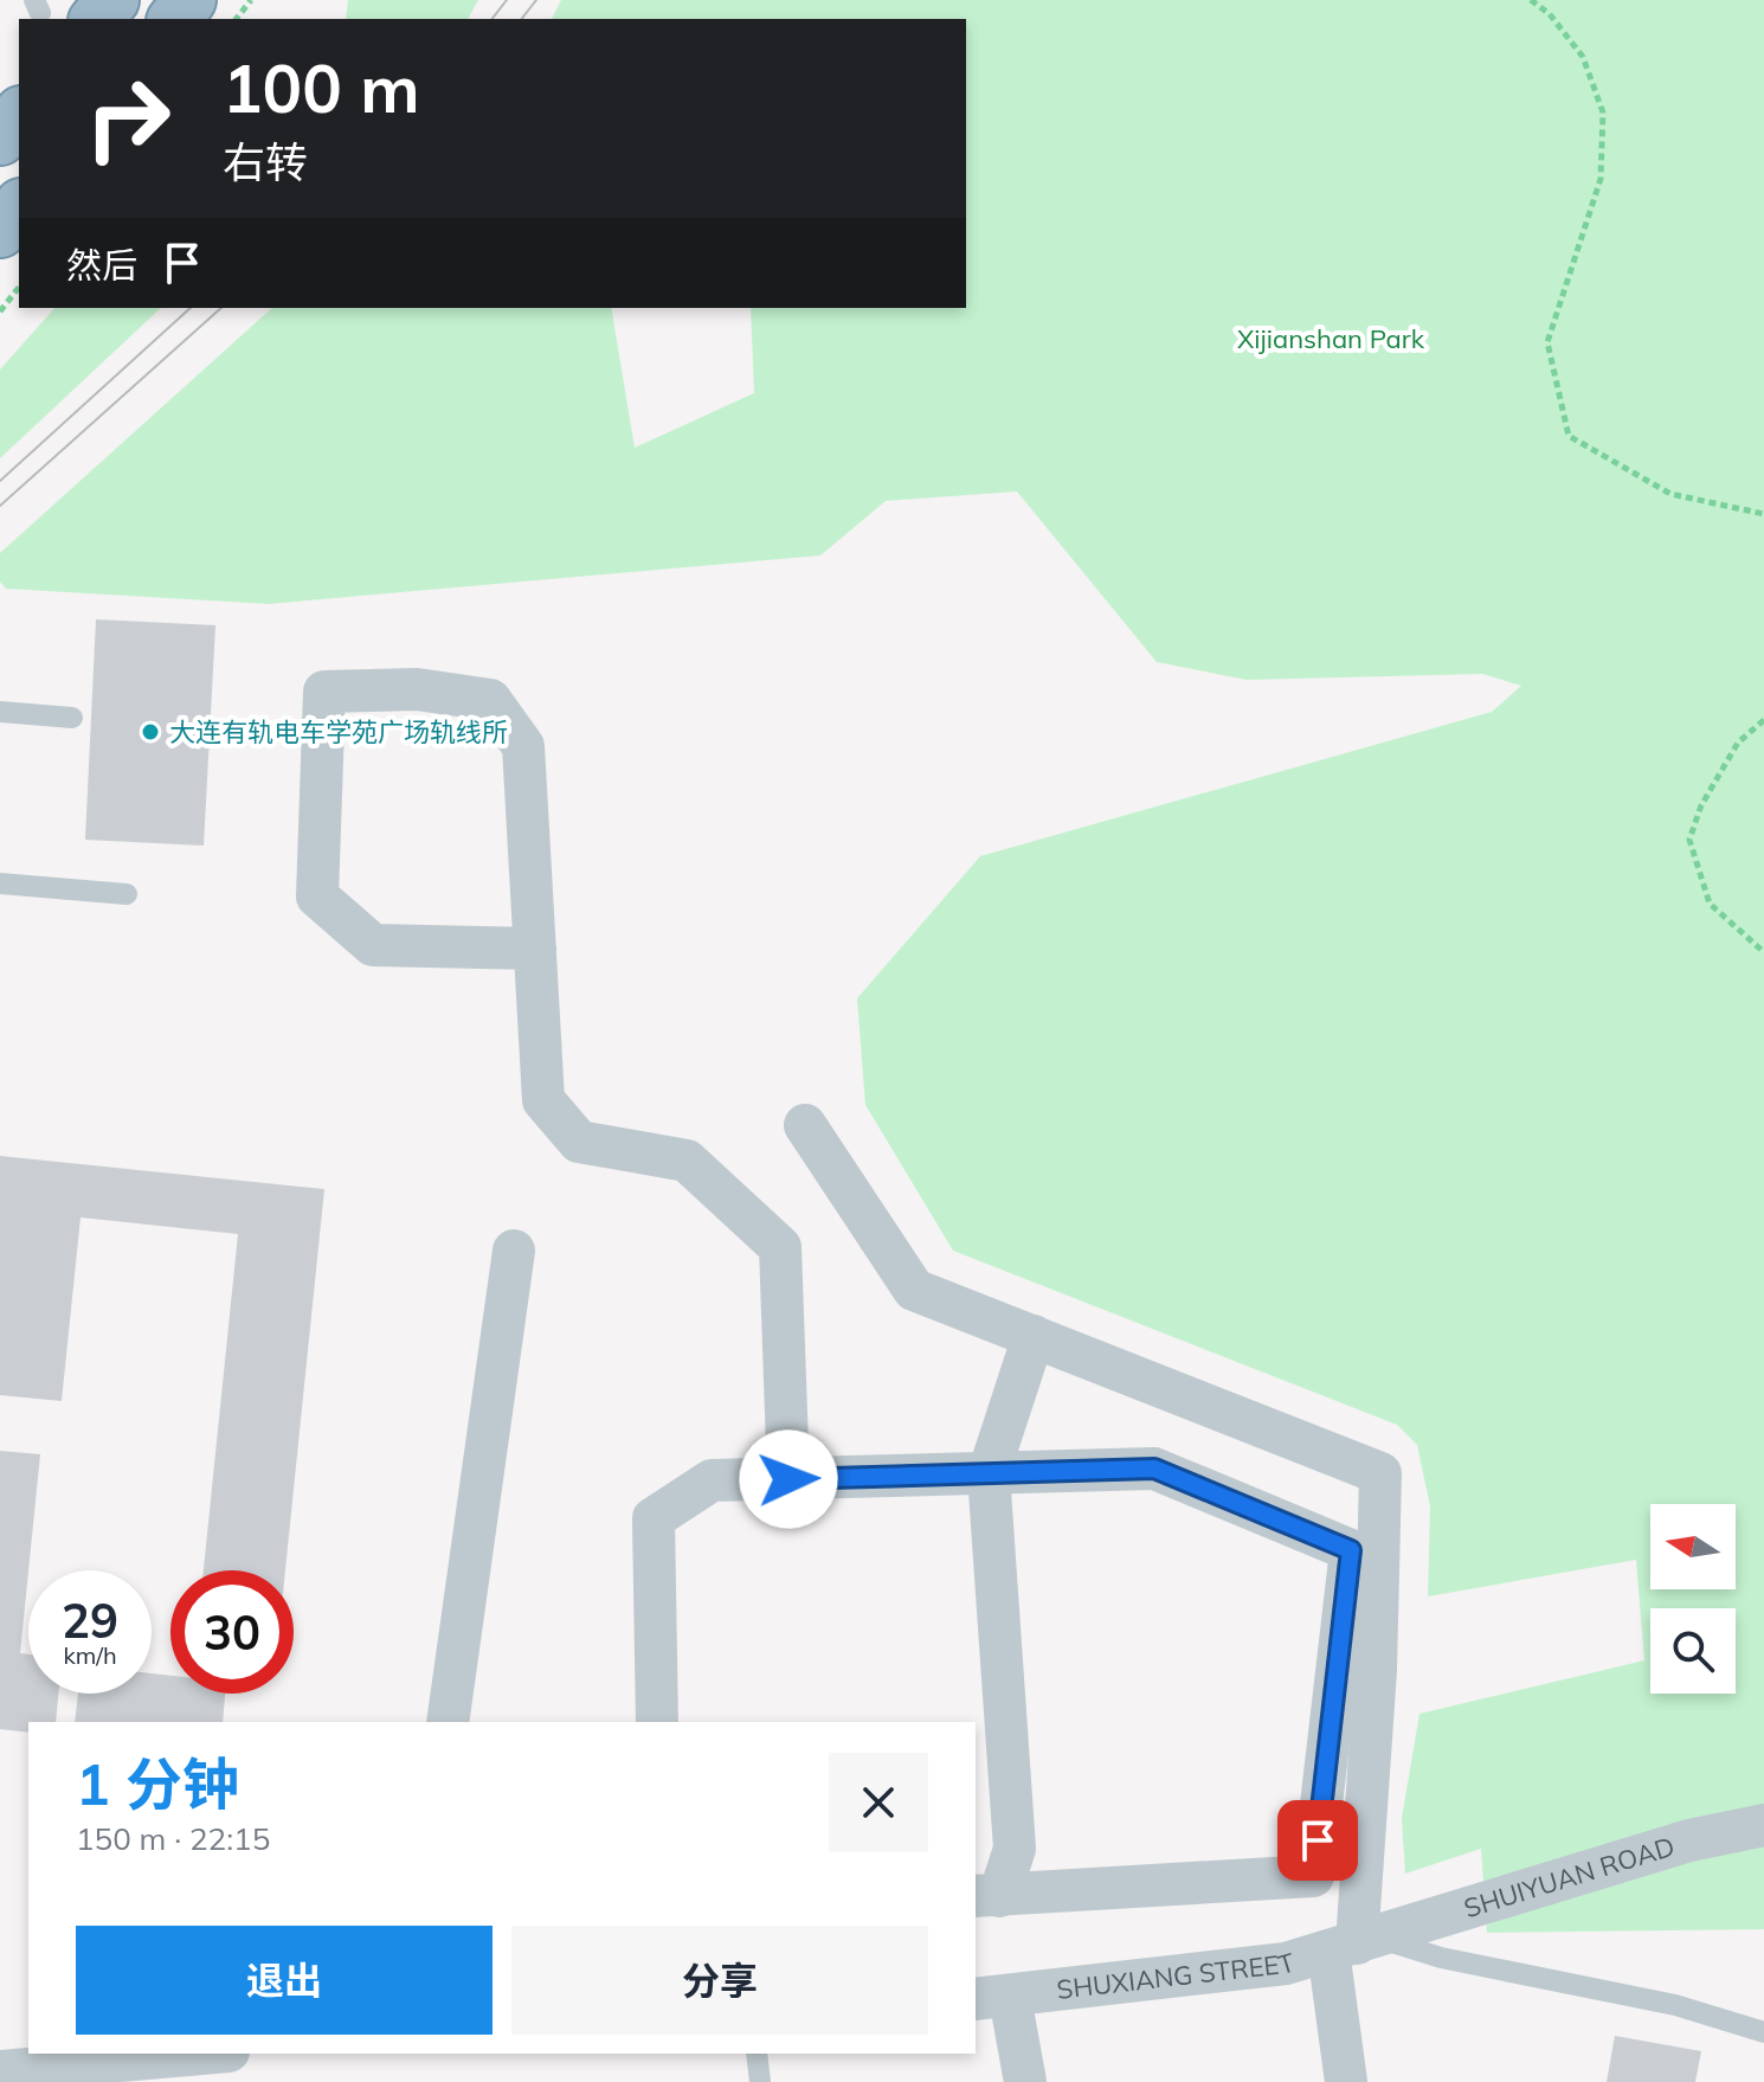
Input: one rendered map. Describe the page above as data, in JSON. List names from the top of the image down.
{
  "streets": {
    "street": ["SHUIYUAN ROAD", "SHUXIANG STREET"]
  },
  "crossings": [
    ["SHUIYUAN ROAD", "SHUXIANG STREET"]
  ],
  "parks": ["Xijianshan Park"],
  "places": ["大连有轨电车学苑广场轨线所"],
  "north": "left",
  "page": {
    "turn": ["100 m", "右转"],
    "then": "然后",
    "speed": "29 km/h",
    "limit": "30",
    "heading": ["1 分钟", "150 m · 22:15"],
    "buttons": ["退出", "分享"]
  }
}
